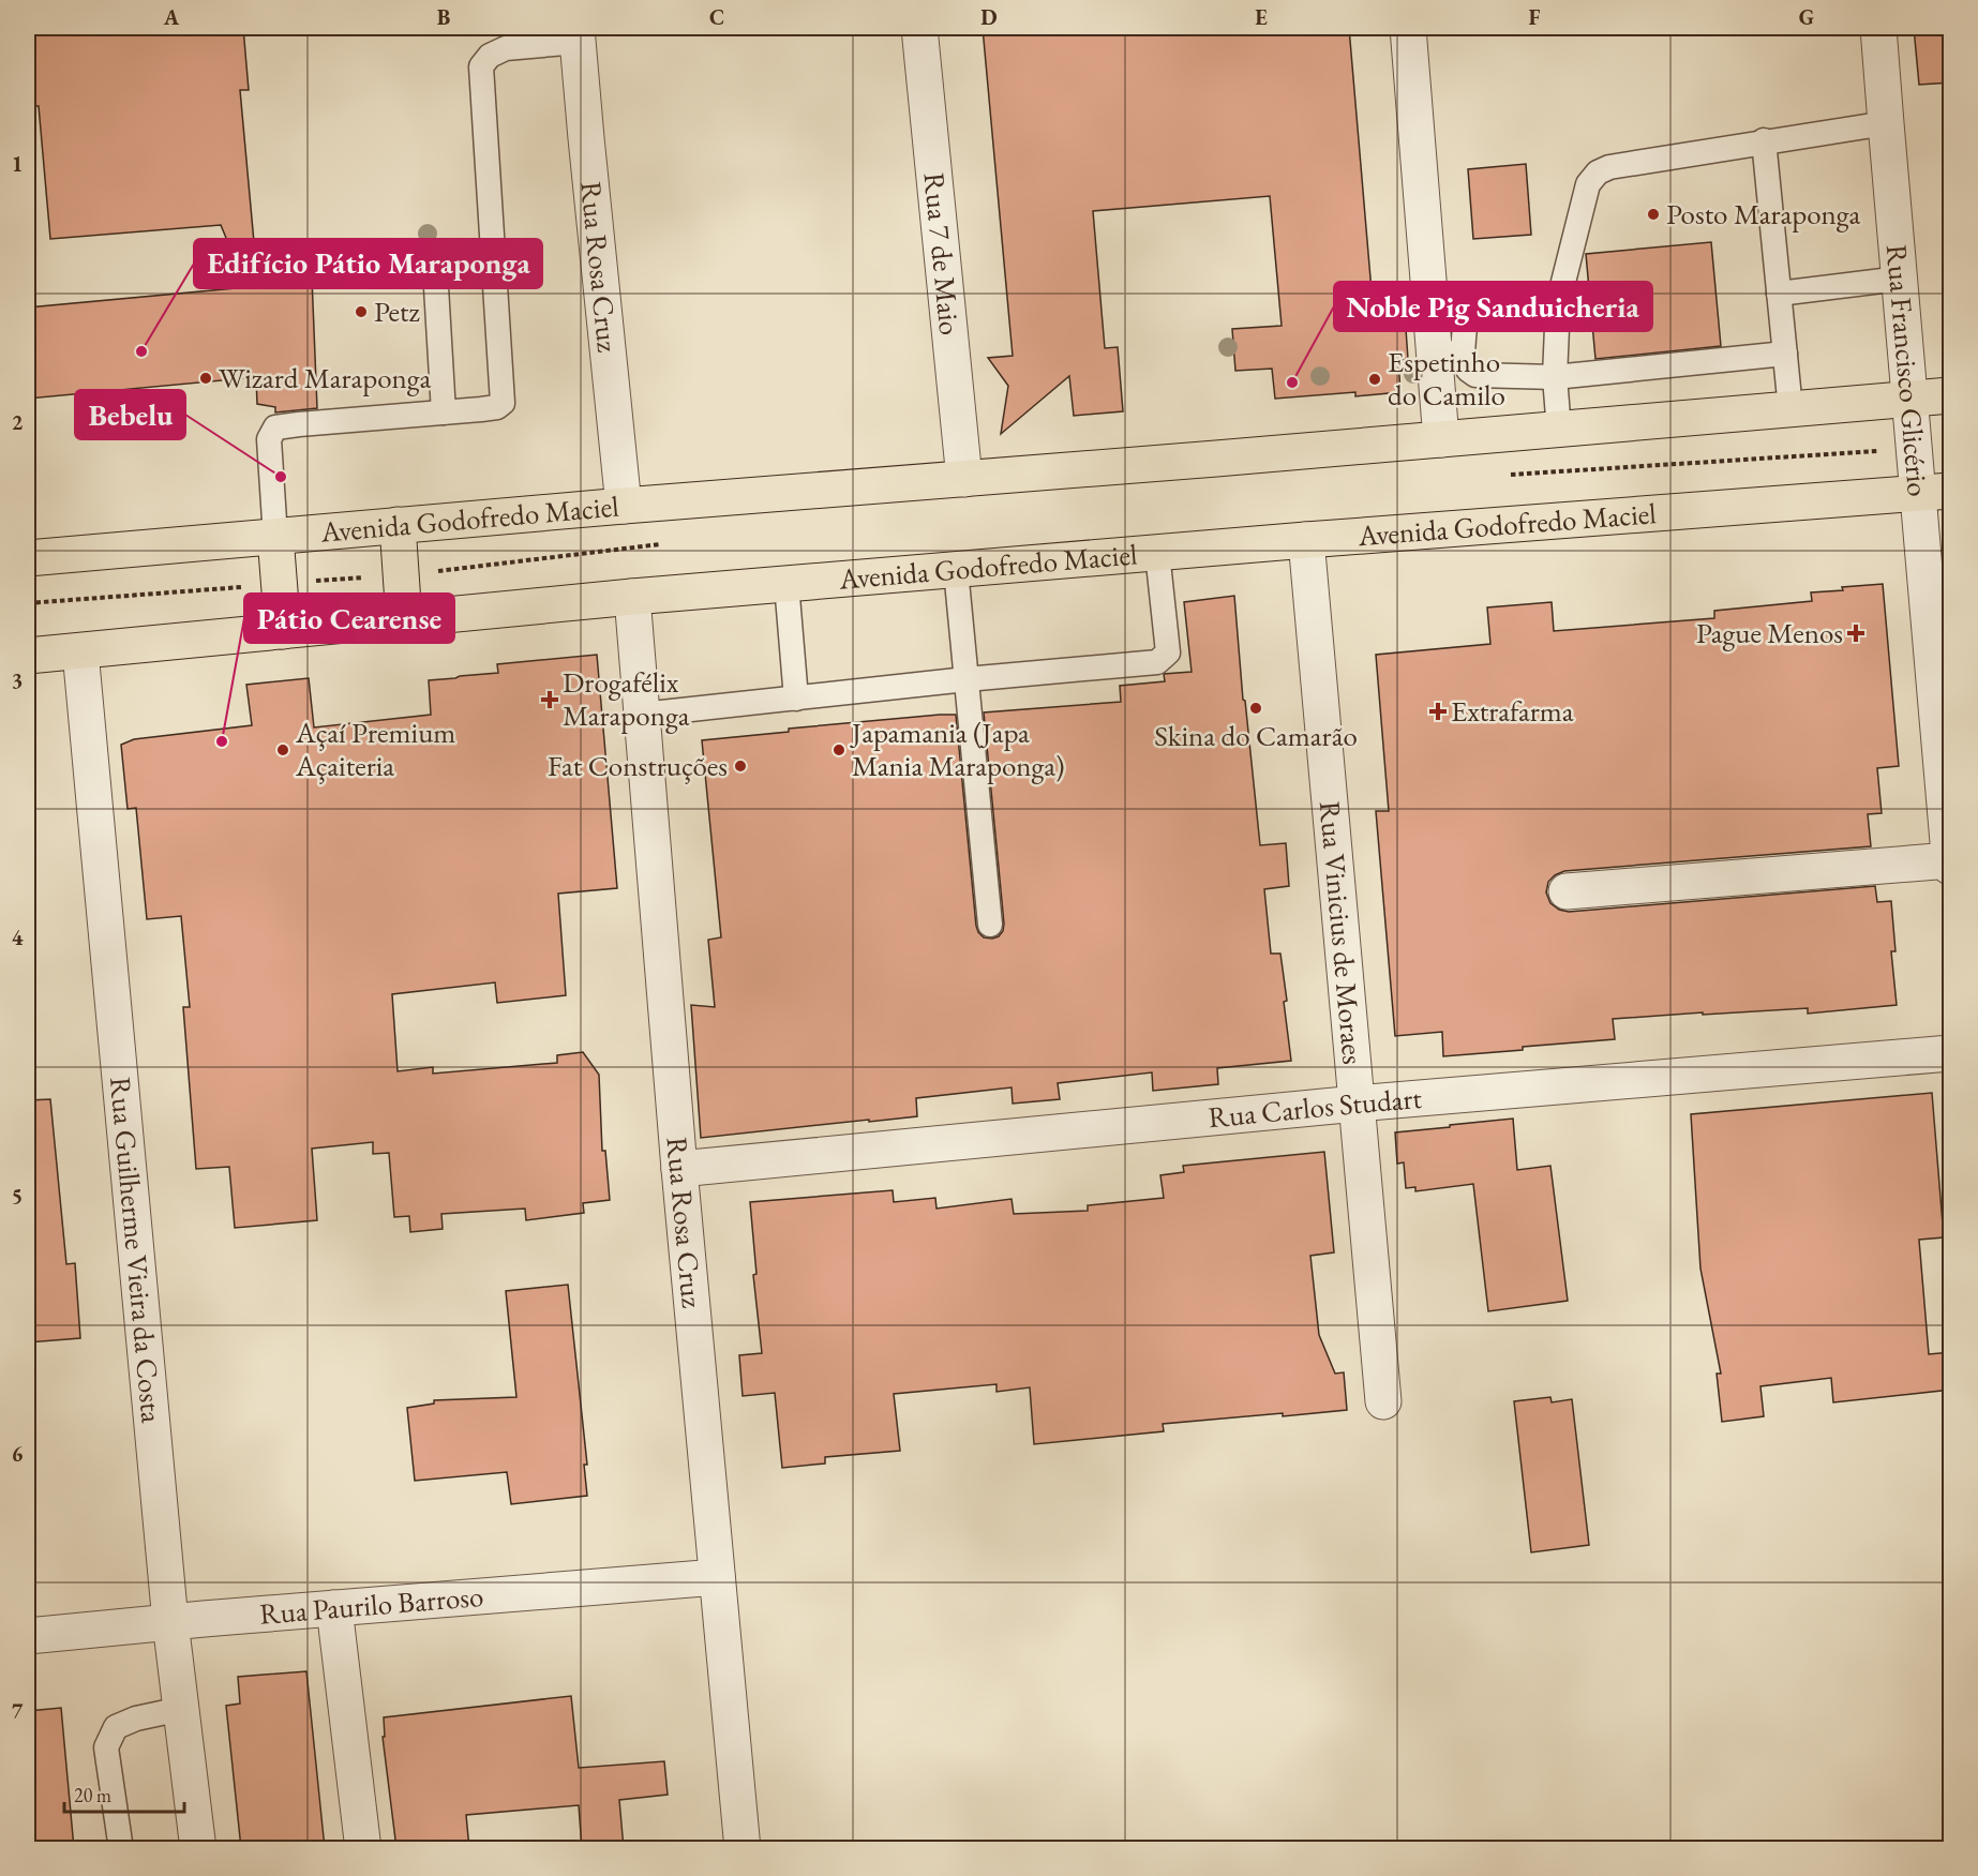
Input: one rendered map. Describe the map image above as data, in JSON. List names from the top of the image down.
{
  "streets": {
    "main road": ["Avenida Godofredo Maciel"],
    "street": [
      "Rua 7 de Maio",
      "Rua Rosa Cruz",
      "Rua Francisco Glicério",
      "Rua Vinicius de Moraes",
      "Rua Carlos Studart",
      "Rua Guilherme Vieira da Costa",
      "Rua Paurilo Barroso"
    ]
  },
  "crossings": [
    ["Rua 7 de Maio", "Avenida Godofredo Maciel"],
    ["Rua Rosa Cruz", "Avenida Godofredo Maciel"],
    ["Rua Rosa Cruz", "Rua Carlos Studart"],
    ["Rua Rosa Cruz", "Rua Paurilo Barroso"],
    ["Rua Francisco Glicério", "Avenida Godofredo Maciel"],
    ["Avenida Godofredo Maciel", "Rua Vinicius de Moraes"],
    ["Avenida Godofredo Maciel", "Rua Guilherme Vieira da Costa"],
    ["Rua Vinicius de Moraes", "Rua Carlos Studart"],
    ["Rua Guilherme Vieira da Costa", "Rua Paurilo Barroso"]
  ],
  "places": {
    "other": [
      "Posto Maraponga",
      "Petz",
      "Edifício Pátio Maraponga",
      "Wizard Maraponga",
      "Espetinho do Camilo",
      "Noble Pig Sanduicheria",
      "Bebelu",
      "Skina do Camarão",
      "Pátio Cearense",
      "Açaí Premium Açaiteria",
      "Japamania (Japa Mania Maraponga)",
      "Fat Construções"
    ],
    "health": ["Pague Menos", "Drogafélix Maraponga", "Extrafarma"]
  },
  "scale_bar": "20 m",
  "grid": {
    "columns": [
      "A",
      "B",
      "C",
      "D",
      "E",
      "F",
      "G"
    ],
    "rows": [
      "1",
      "2",
      "3",
      "4",
      "5",
      "6",
      "7"
    ]
  }
}
